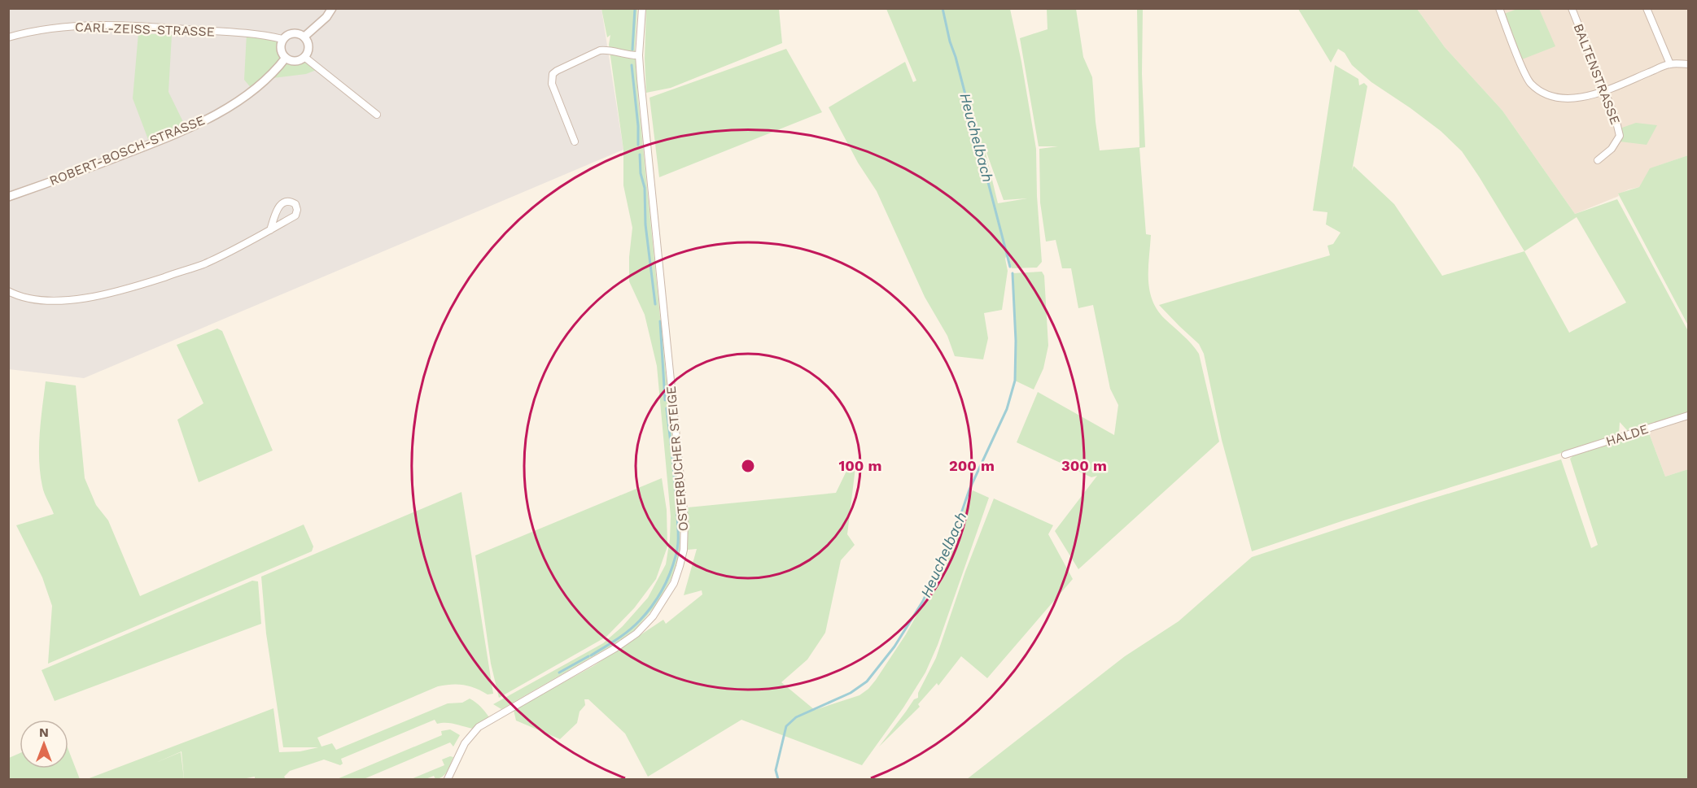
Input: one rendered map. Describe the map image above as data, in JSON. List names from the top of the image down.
{
  "streets": {
    "street": [
      "CARL-ZEISS-STRASSE",
      "BALTENSTRASSE",
      "ROBERT-BOSCH-STRASSE",
      "HALDE",
      "OSTERBUCHER STEIGE"
    ]
  },
  "crossings": [
    ["CARL-ZEISS-STRASSE", "ROBERT-BOSCH-STRASSE"]
  ],
  "water": ["Heuchelbach"],
  "north": "top",
  "rings": ["100 m", "200 m", "300 m"]
}
